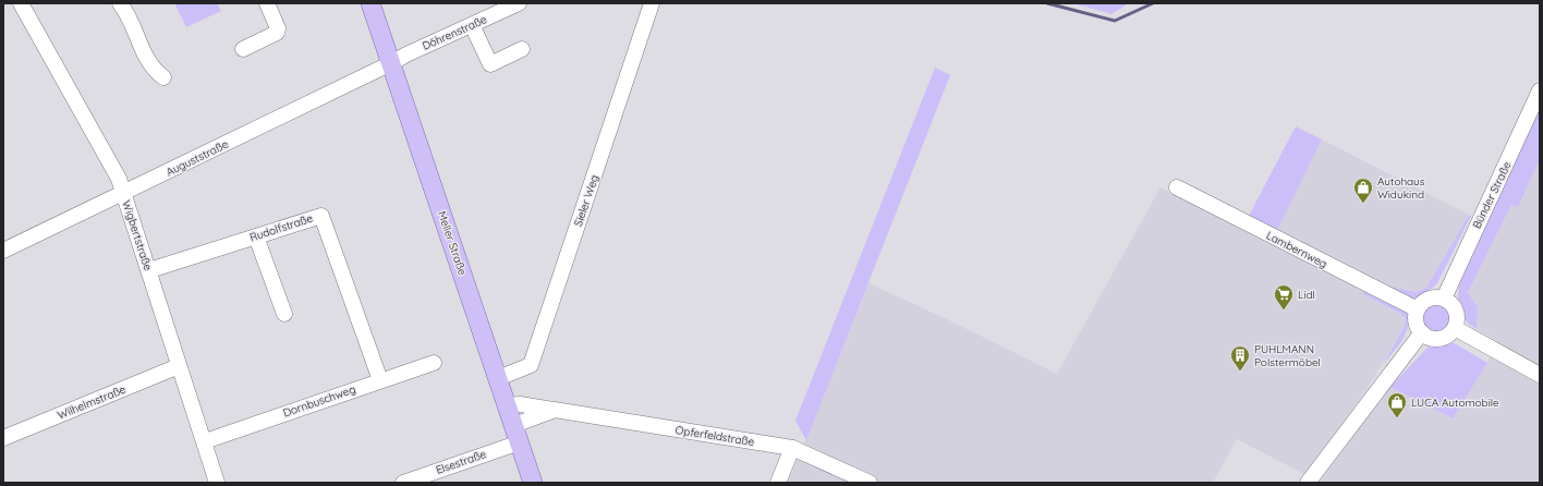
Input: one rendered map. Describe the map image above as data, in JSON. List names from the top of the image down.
{
  "streets": {
    "main road": ["Meller Straße"],
    "street": [
      "Döhrenstraße",
      "Auguststraße",
      "Bünder Straße",
      "Sieler Weg",
      "Rudolfstraße",
      "Wigbertstraße",
      "Lambernweg",
      "Dornbuschweg",
      "Wilhelmstraße",
      "Opferfeldstraße",
      "Elsestraße"
    ]
  },
  "crossings": [
    ["Döhrenstraße", "Auguststraße"],
    ["Döhrenstraße", "Meller Straße"],
    ["Auguststraße", "Wigbertstraße"],
    ["Auguststraße", "Meller Straße"],
    ["Bünder Straße", "Lambernweg"],
    ["Sieler Weg", "Meller Straße"],
    ["Rudolfstraße", "Wigbertstraße"],
    ["Rudolfstraße", "Dornbuschweg"],
    ["Wigbertstraße", "Dornbuschweg"],
    ["Wigbertstraße", "Wilhelmstraße"],
    ["Meller Straße", "Opferfeldstraße"],
    ["Meller Straße", "Elsestraße"]
  ],
  "places": {
    "shop": ["Autohaus Widukind", "LUCA Automobile"],
    "supermarket": ["Lidl"],
    "building": ["PUHLMANN Polstermöbel"]
  }
}
